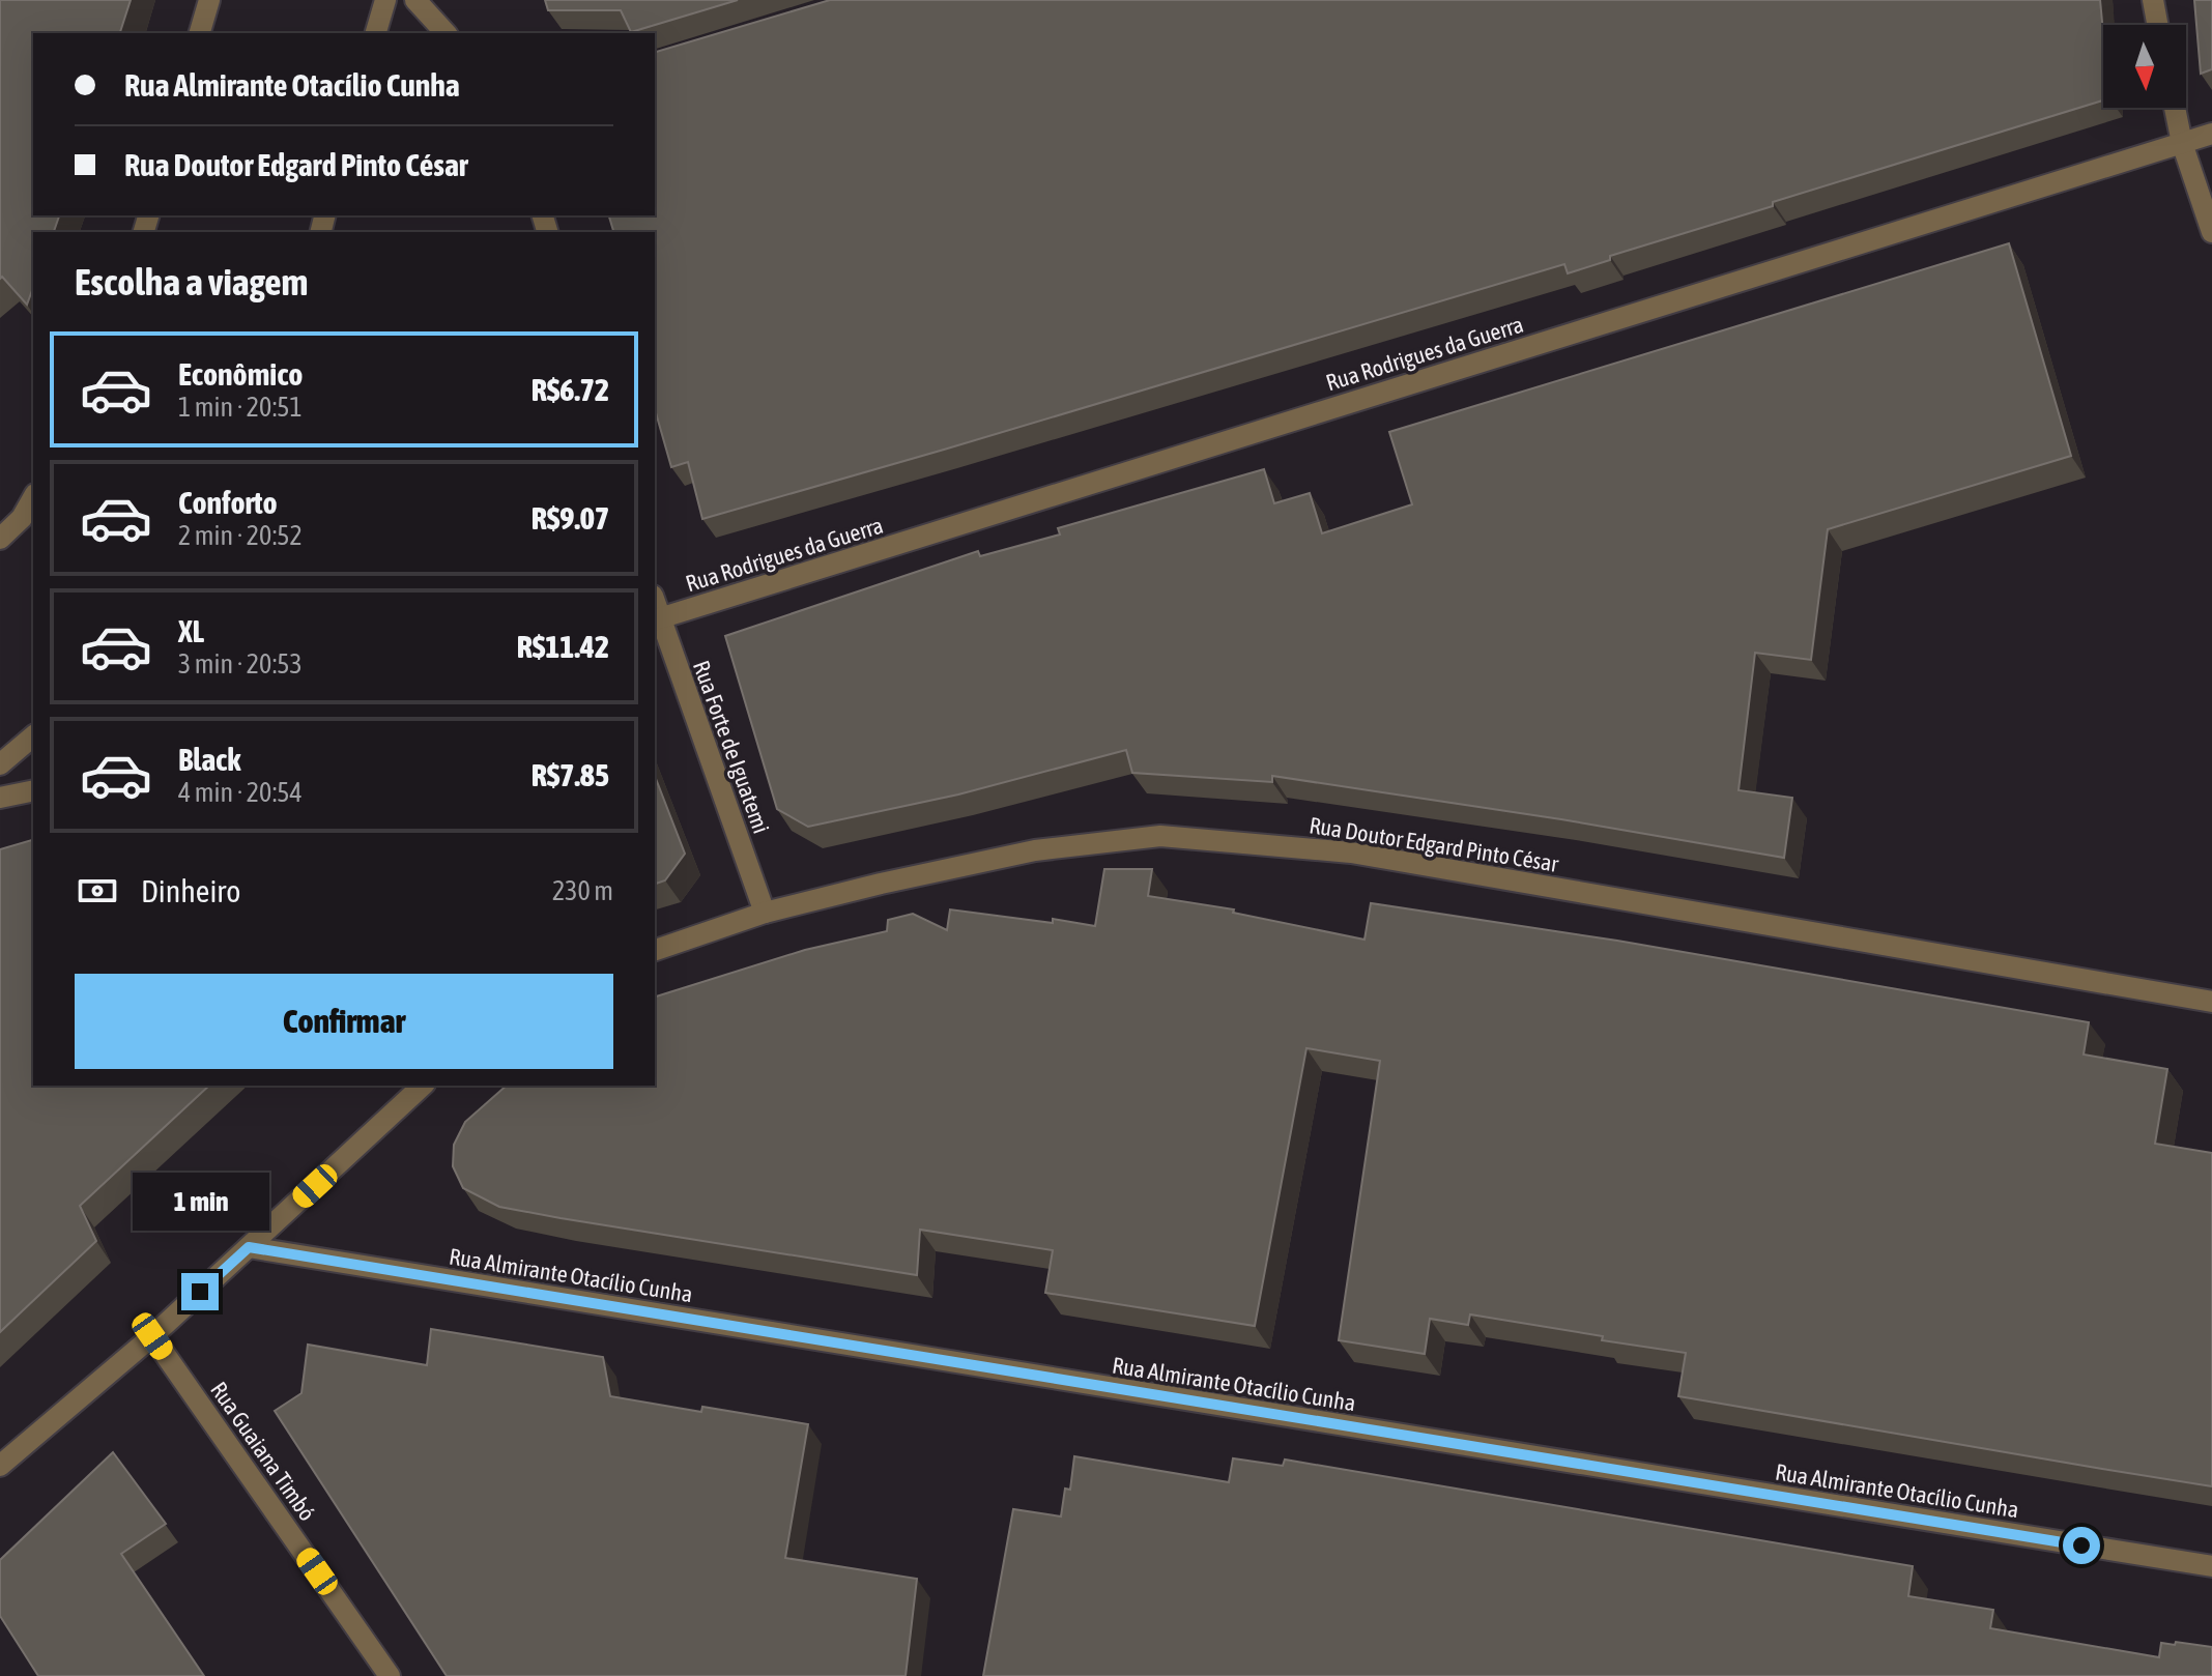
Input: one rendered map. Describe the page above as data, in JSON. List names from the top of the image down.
{
  "streets": {
    "street": [
      "Rua Rodrigues da Guerra",
      "Rua Forte de Iguatemi",
      "Rua Doutor Edgard Pinto César",
      "Rua Almirante Otacílio Cunha",
      "Rua Guaiana Timbó"
    ]
  },
  "crossings": [
    ["Rua Rodrigues da Guerra", "Rua Forte de Iguatemi"],
    ["Rua Forte de Iguatemi", "Rua Doutor Edgard Pinto César"]
  ],
  "north": "bottom",
  "page": {
    "banner": ["Rua Almirante Otacílio Cunha", "Rua Doutor Edgard Pinto César"],
    "heading": "Escolha a viagem",
    "list": [
      {
        "name": "Econômico",
        "note": "1 min · 20:51",
        "value": "R$6.72"
      },
      {
        "name": "Conforto",
        "note": "2 min · 20:52",
        "value": "R$9.07"
      },
      {
        "name": "XL",
        "note": "3 min · 20:53",
        "value": "R$11.42"
      },
      {
        "name": "Black",
        "note": "4 min · 20:54",
        "value": "R$7.85"
      }
    ],
    "pay": ["Dinheiro", "230 m"],
    "buttons": "Confirmar",
    "bubble": "1 min"
  }
}
